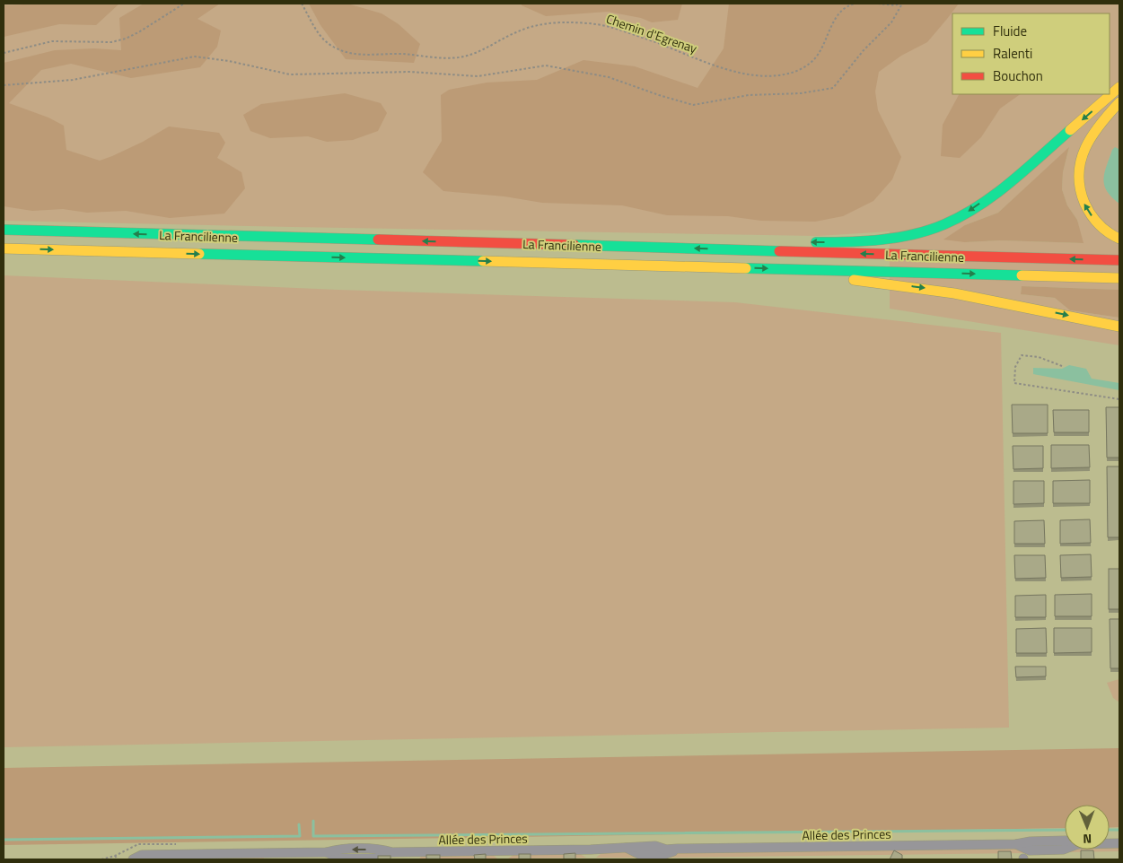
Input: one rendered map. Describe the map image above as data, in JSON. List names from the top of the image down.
{
  "streets": {
    "highway": ["La Francilienne"],
    "street": ["Allée des Princes"],
    "path": ["Chemin d'Egrenay"]
  },
  "legend": ["Fluide", "Ralenti", "Bouchon"],
  "north": "bottom"
}
